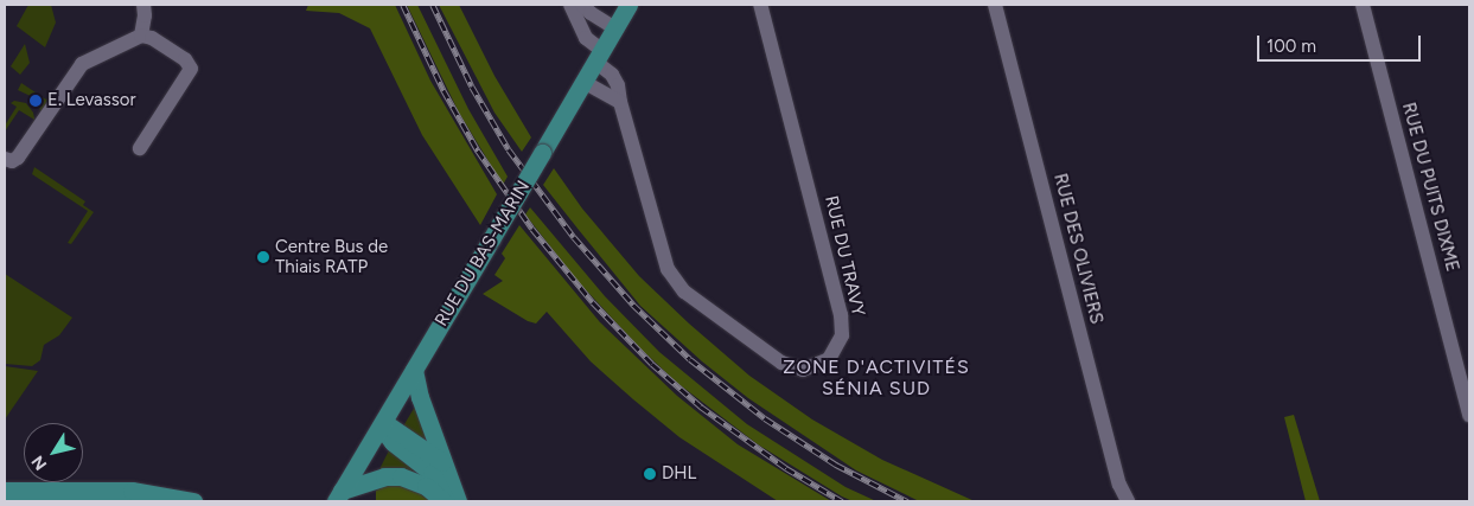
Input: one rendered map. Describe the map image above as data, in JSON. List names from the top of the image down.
{
  "streets": {
    "main road": ["RUE DU BAS-MARIN"],
    "street": ["RUE DU PUITS DIXME", "RUE DES OLIVIERS", "RUE DU TRAVY"]
  },
  "crossings": [
    ["RUE DU BAS-MARIN", "RUE DU TRAVY"]
  ],
  "districts": ["ZONE D'ACTIVITÉS SÉNIA SUD"],
  "places": ["E. Levassor", "Centre Bus de Thiais RATP", "DHL"],
  "scale_bar": "100 m",
  "north": "bottom left"
}
